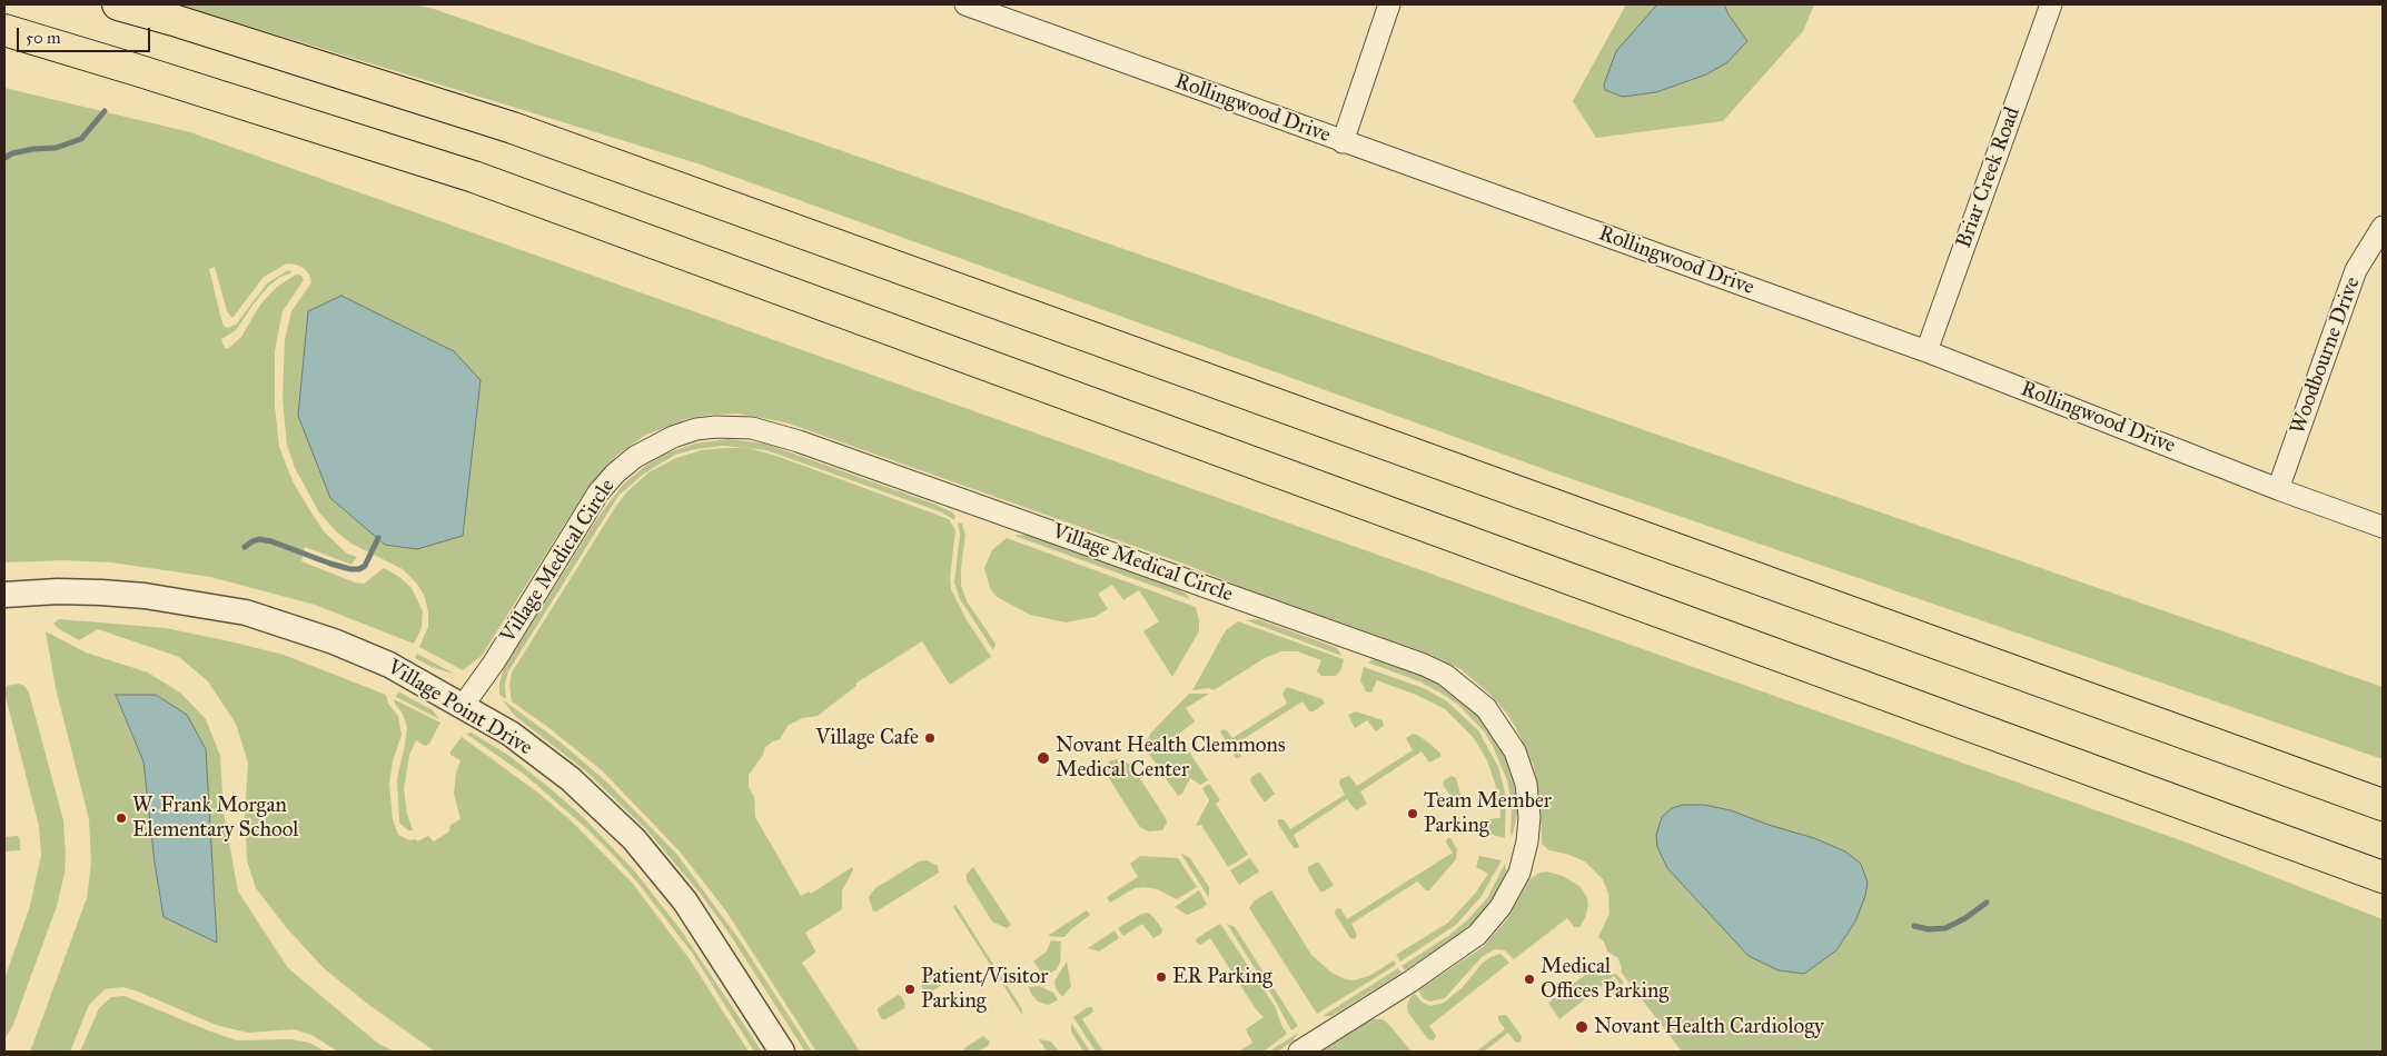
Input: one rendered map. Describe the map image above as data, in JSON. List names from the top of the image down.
{
  "streets": {
    "street": [
      "Rollingwood Drive",
      "Briar Creek Road",
      "Woodbourne Drive",
      "Village Medical Circle",
      "Village Point Drive"
    ]
  },
  "crossings": [
    ["Rollingwood Drive", "Briar Creek Road"],
    ["Rollingwood Drive", "Woodbourne Drive"],
    ["Village Medical Circle", "Village Point Drive"]
  ],
  "places": [
    "Village Cafe",
    "Novant Health Clemmons Medical Center",
    "Team Member Parking",
    "W. Frank Morgan Elementary School",
    "ER Parking",
    "Medical Offices Parking",
    "Patient/Visitor Parking",
    "Novant Health Cardiology"
  ],
  "scale_bar": "50 m"
}
